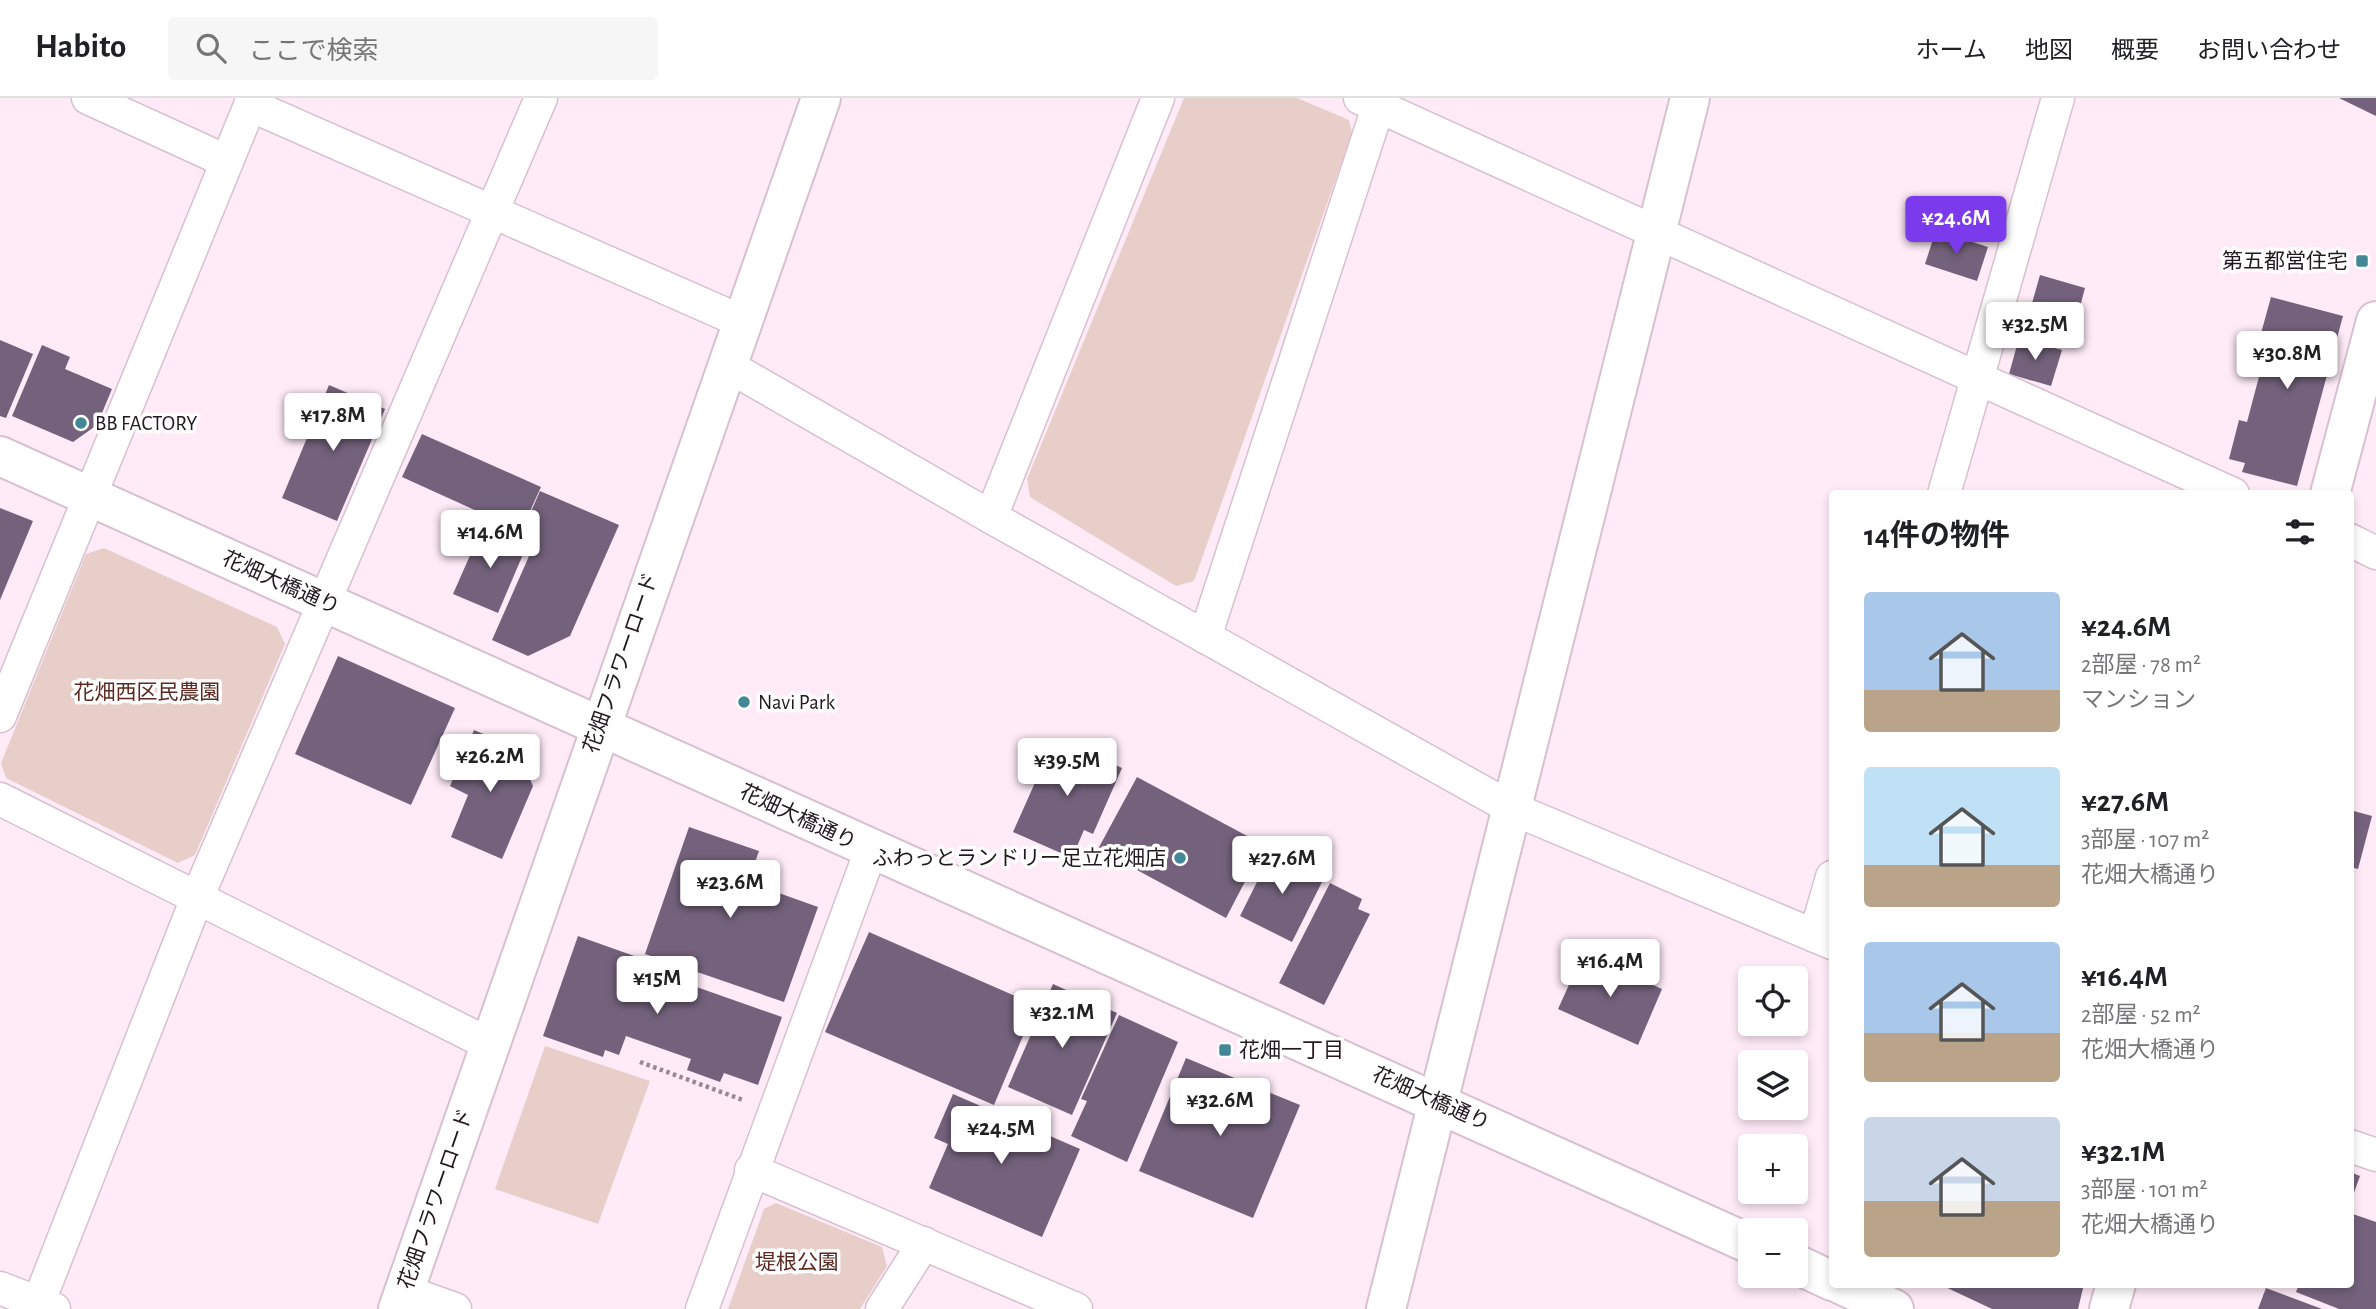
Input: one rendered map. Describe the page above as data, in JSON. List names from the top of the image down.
{
  "streets": {
    "street": ["花畑大橋通り", "花畑フラワーロード"]
  },
  "crossings": [
    ["花畑大橋通り", "花畑フラワーロード"]
  ],
  "parks": ["花畑西区民農園", "堤根公園"],
  "places": {
    "transit": ["第五都営住宅", "花畑一丁目"],
    "other": ["BB FACTORY", "Navi Park", "ふわっとランドリー足立花畑店"]
  },
  "page": {
    "header": "Habito",
    "search": "ここで検索",
    "nav": [
      "ホーム",
      "地図",
      "概要",
      "お問い合わせ"
    ],
    "price": [
      "¥24.6M",
      "¥32.5M",
      "¥30.8M",
      "¥17.8M",
      "¥14.6M",
      "¥26.2M",
      "¥39.5M",
      "¥27.6M",
      "¥23.6M",
      "¥16.4M",
      "¥15M",
      "¥32.1M",
      "¥32.6M",
      "¥24.5M"
    ],
    "heading": "14件の物件",
    "list": [
      {
        "name": "¥24.6M",
        "note": "2部屋 · 78 m² · マンション"
      },
      {
        "name": "¥27.6M",
        "note": "3部屋 · 107 m² · 花畑大橋通り"
      },
      {
        "name": "¥16.4M",
        "note": "2部屋 · 52 m² · 花畑大橋通り"
      },
      {
        "name": "¥32.1M",
        "note": "3部屋 · 101 m² · 花畑大橋通り"
      }
    ],
    "map_buttons": ["+", "−"]
  }
}
